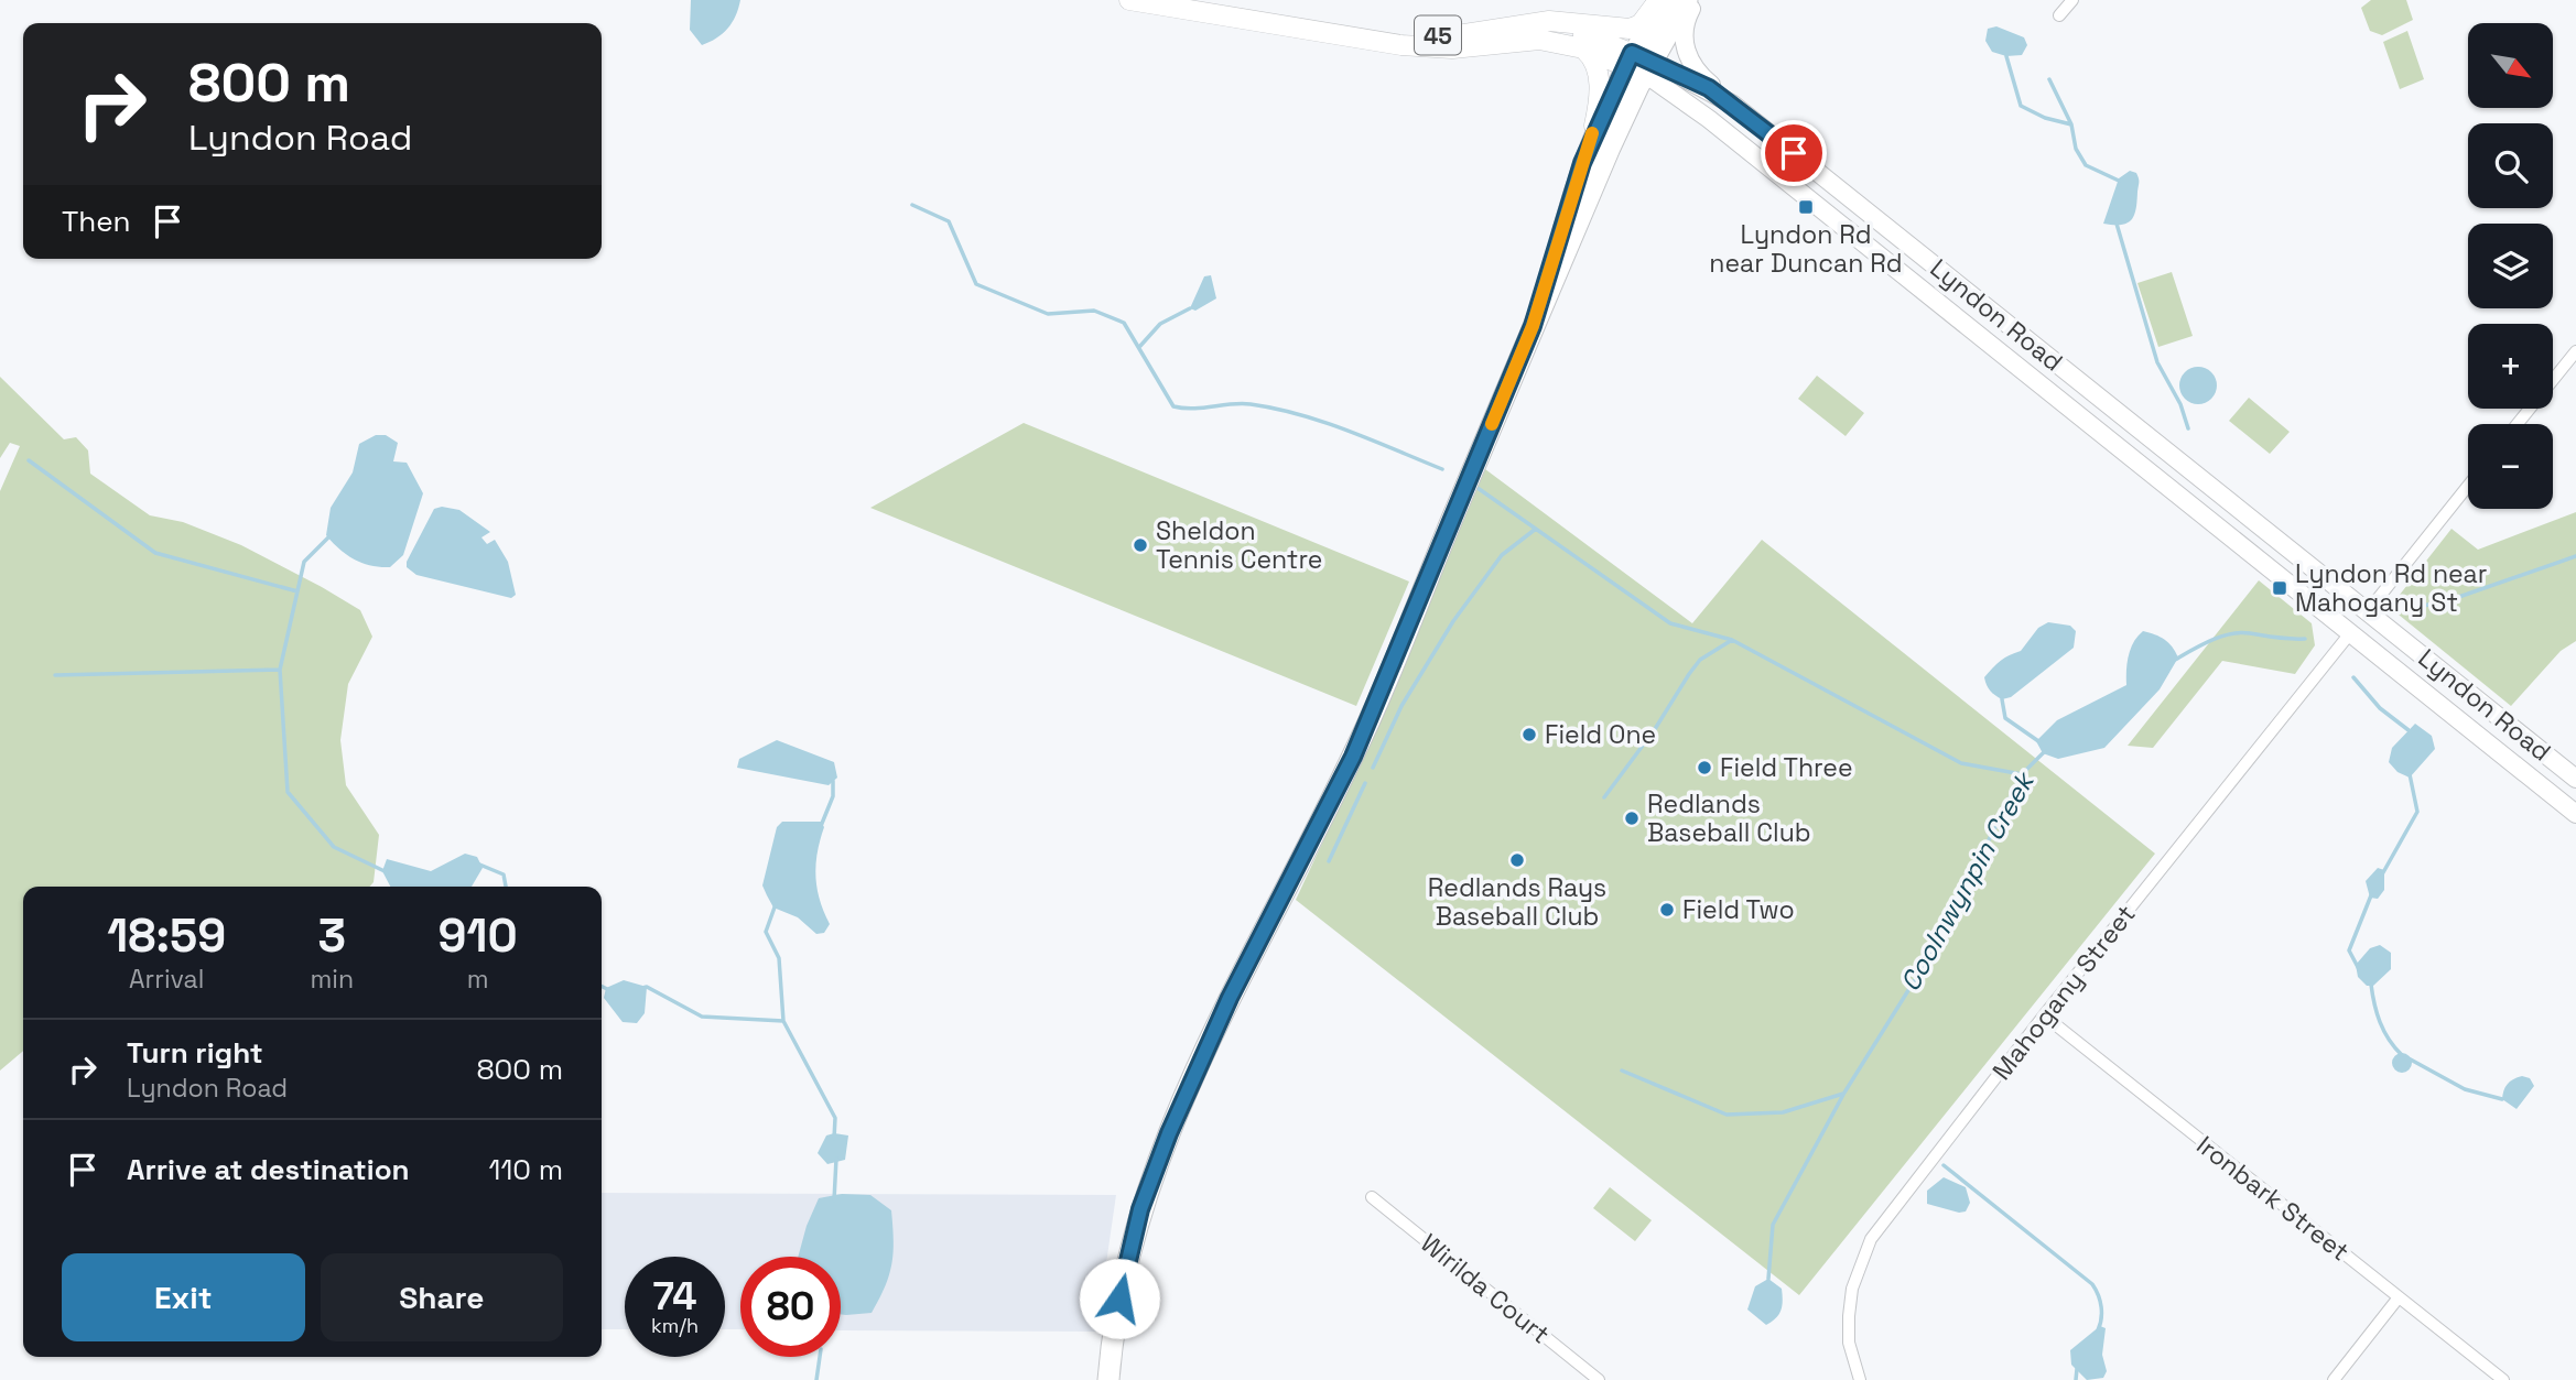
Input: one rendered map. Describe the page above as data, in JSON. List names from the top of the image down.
{
  "streets": {
    "main road": ["45", "Lyndon Road"],
    "street": ["Mahogany Street", "Ironbark Street", "Wirilda Court"]
  },
  "crossings": [
    ["45", "Lyndon Road"],
    ["Lyndon Road", "Mahogany Street"],
    ["Mahogany Street", "Ironbark Street"]
  ],
  "water": ["Coolnwynpin Creek"],
  "places": {
    "transit": ["Lyndon Rd near Duncan Rd", "Lyndon Rd near Mahogany St"],
    "other": [
      "Sheldon Tennis Centre",
      "Field One",
      "Field Three",
      "Redlands Baseball Club",
      "Redlands Rays Baseball Club",
      "Field Two"
    ]
  },
  "north": "bottom right",
  "page": {
    "map_buttons": ["+", "−"],
    "turn": ["800 m", "Lyndon Road"],
    "then": "Then",
    "eta": [
      "18:59",
      "Arrival",
      "3",
      "min",
      "910",
      "m"
    ],
    "list": [
      {
        "name": "Turn right",
        "note": "Lyndon Road",
        "value": "800 m"
      },
      {
        "name": "Arrive at destination",
        "value": "110 m"
      }
    ],
    "buttons": ["Exit", "Share"],
    "speed": "74 km/h",
    "limit": "80"
  }
}
